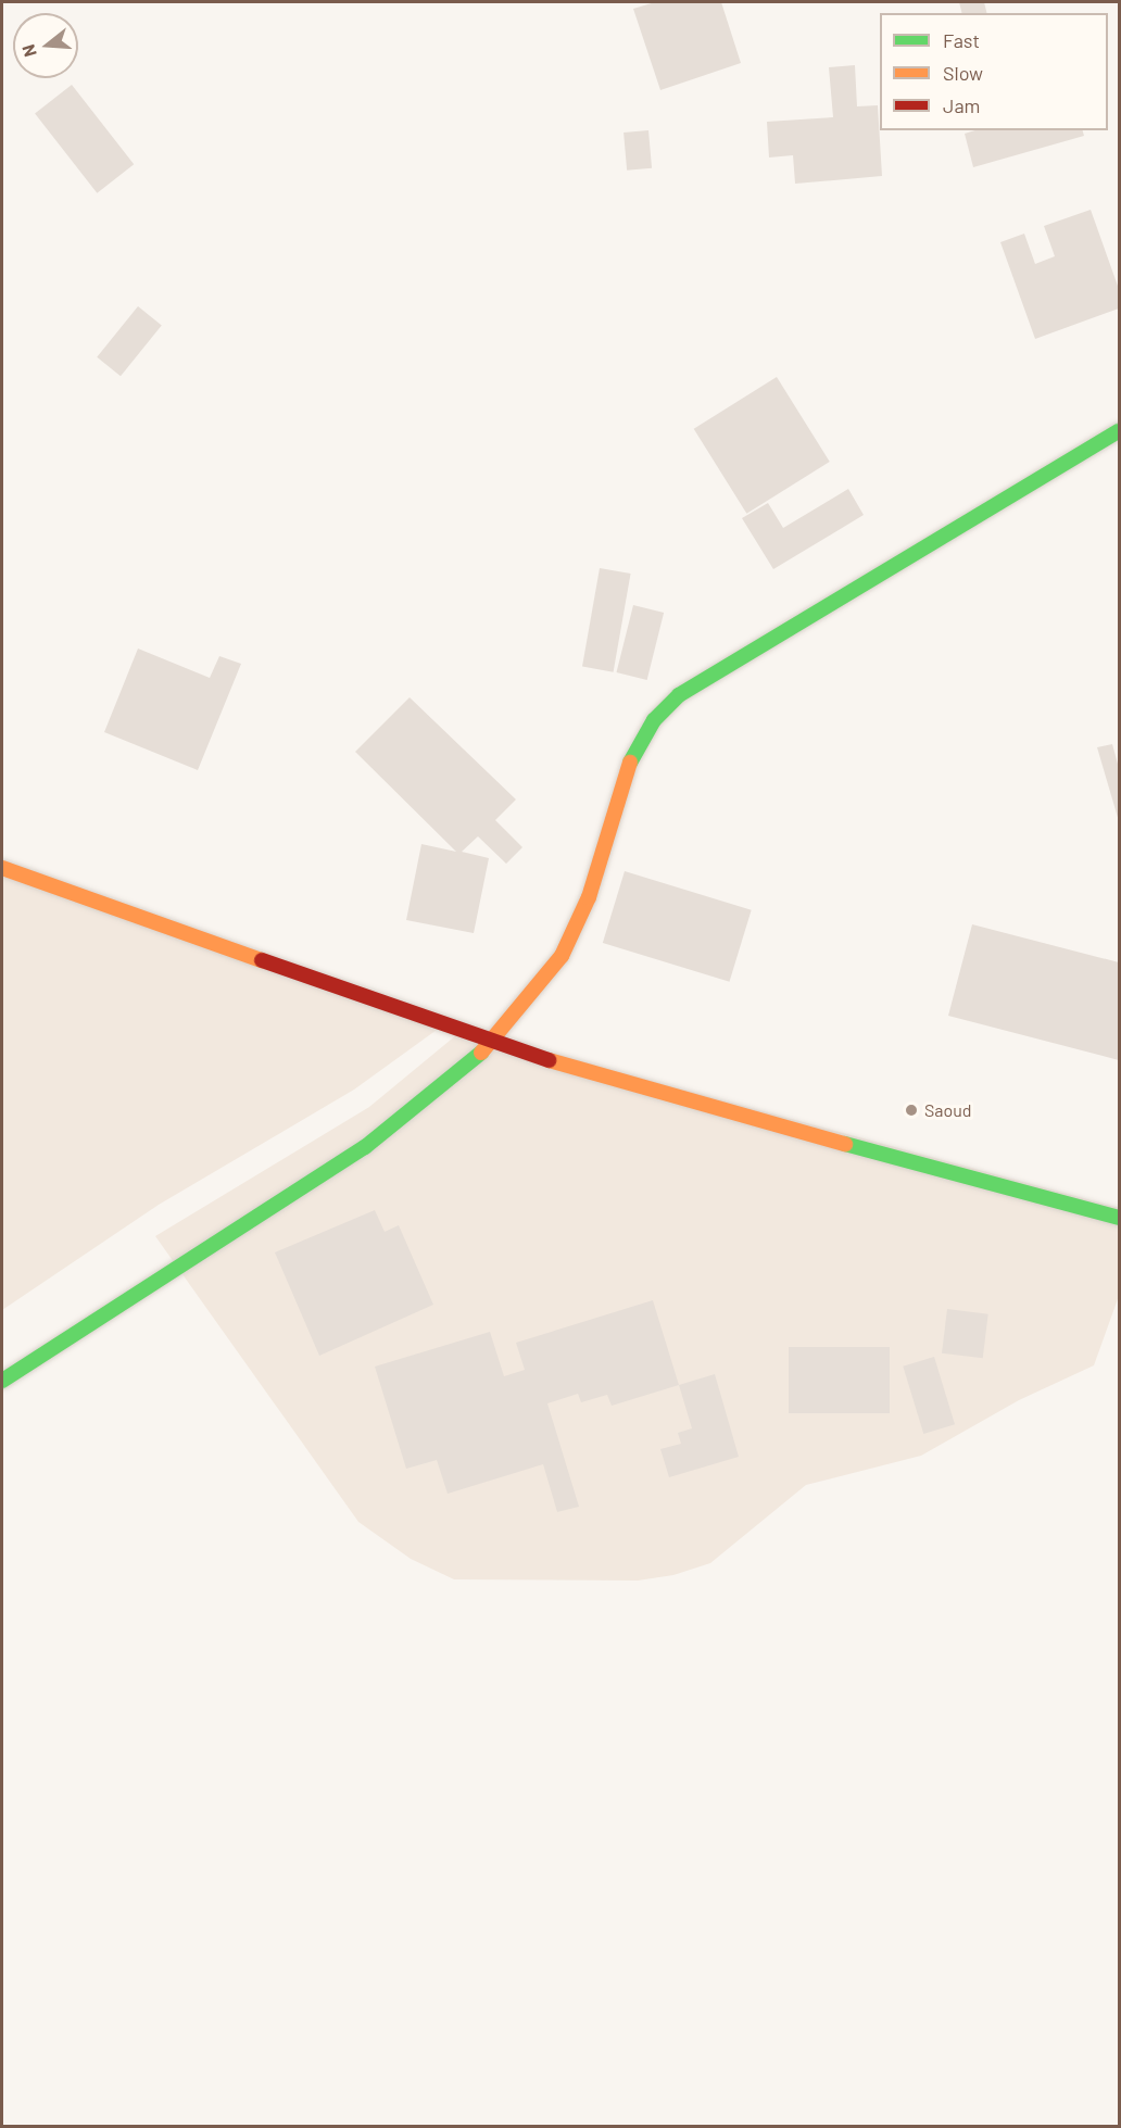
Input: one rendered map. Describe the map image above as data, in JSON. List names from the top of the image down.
{
  "places": ["Saoud"],
  "legend": ["Fast", "Slow", "Jam"],
  "north": "left"
}
